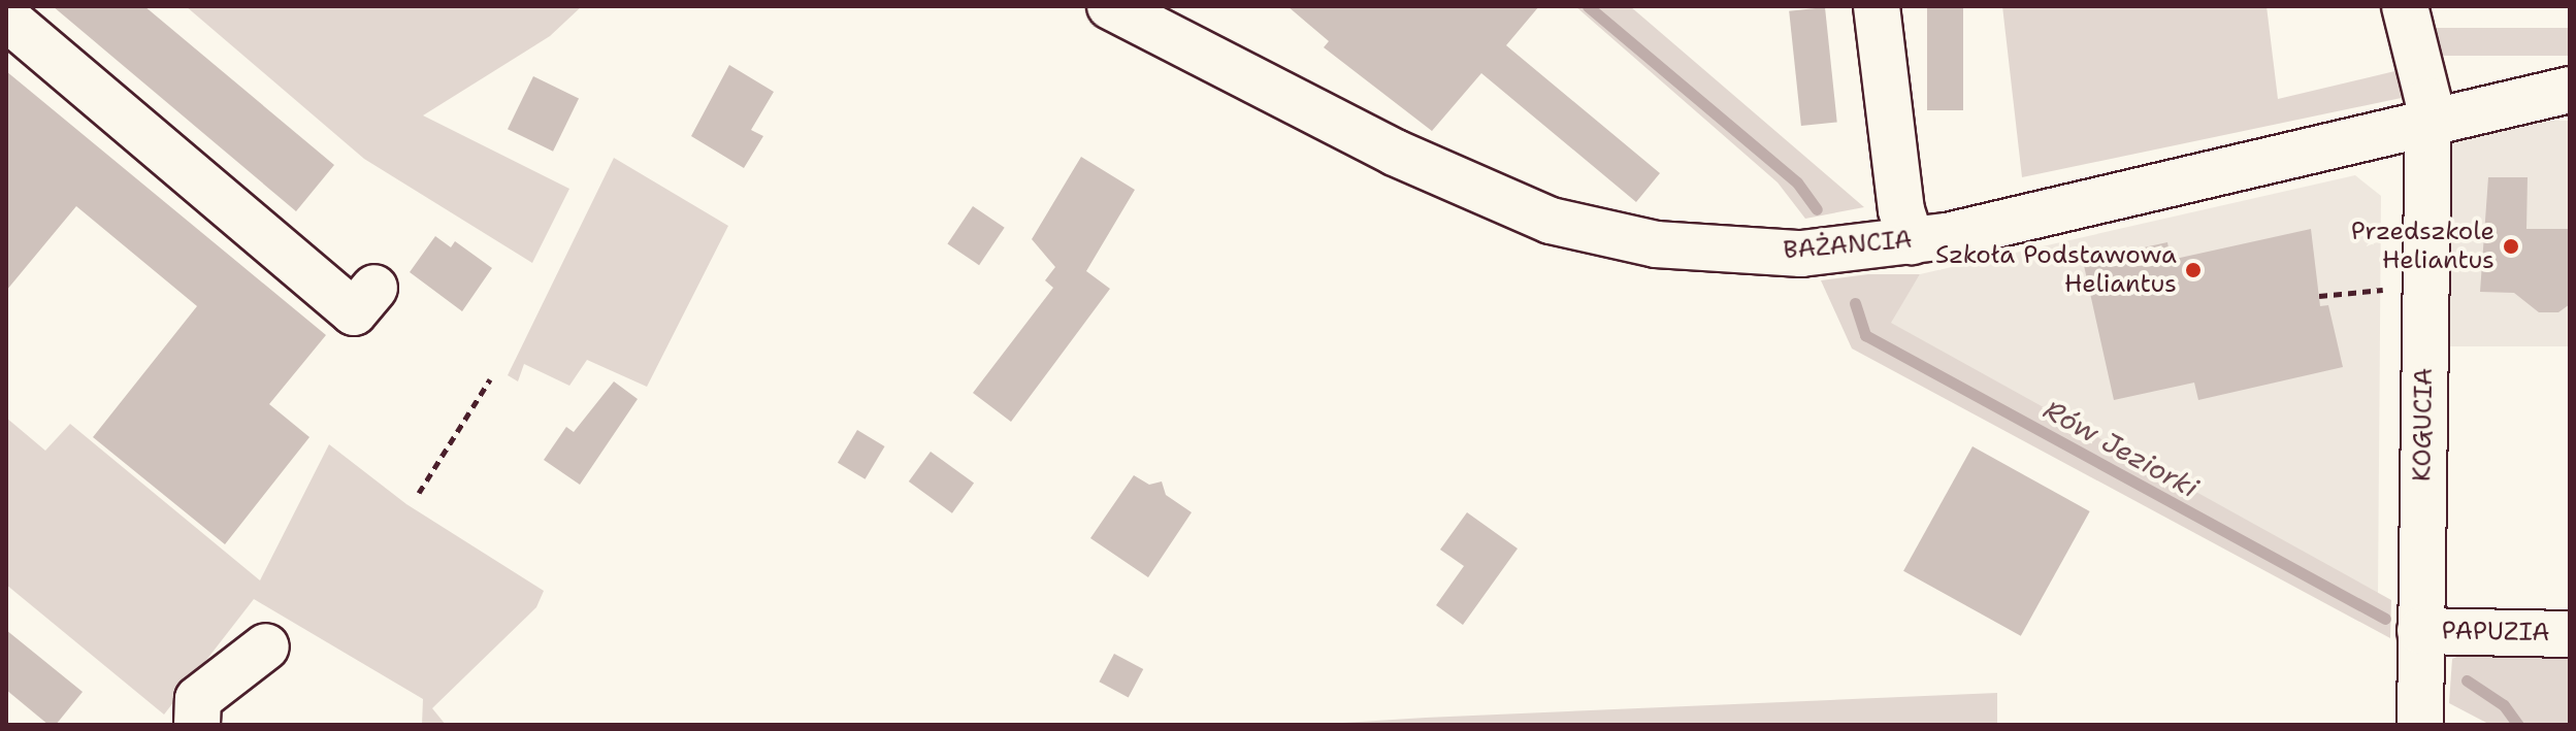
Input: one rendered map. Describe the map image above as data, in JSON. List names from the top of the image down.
{
  "streets": {
    "street": ["BAŻANCIA", "KOGUCIA", "PAPUZIA"]
  },
  "crossings": [
    ["BAŻANCIA", "KOGUCIA"],
    ["KOGUCIA", "PAPUZIA"]
  ],
  "water": ["Rów Jeziorki"],
  "places": ["Przedszkole Heliantus", "Szkoła Podstawowa Heliantus"]
}
